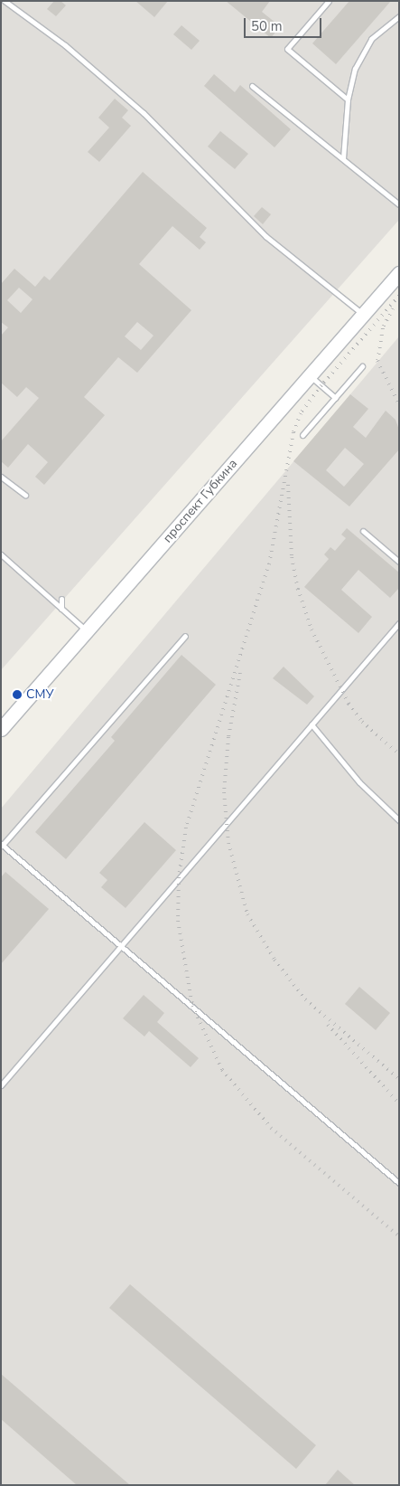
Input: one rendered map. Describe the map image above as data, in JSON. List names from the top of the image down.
{
  "streets": {
    "main road": ["проспект Губкина"]
  },
  "places": ["СМУ"],
  "scale_bar": "50 m"
}
